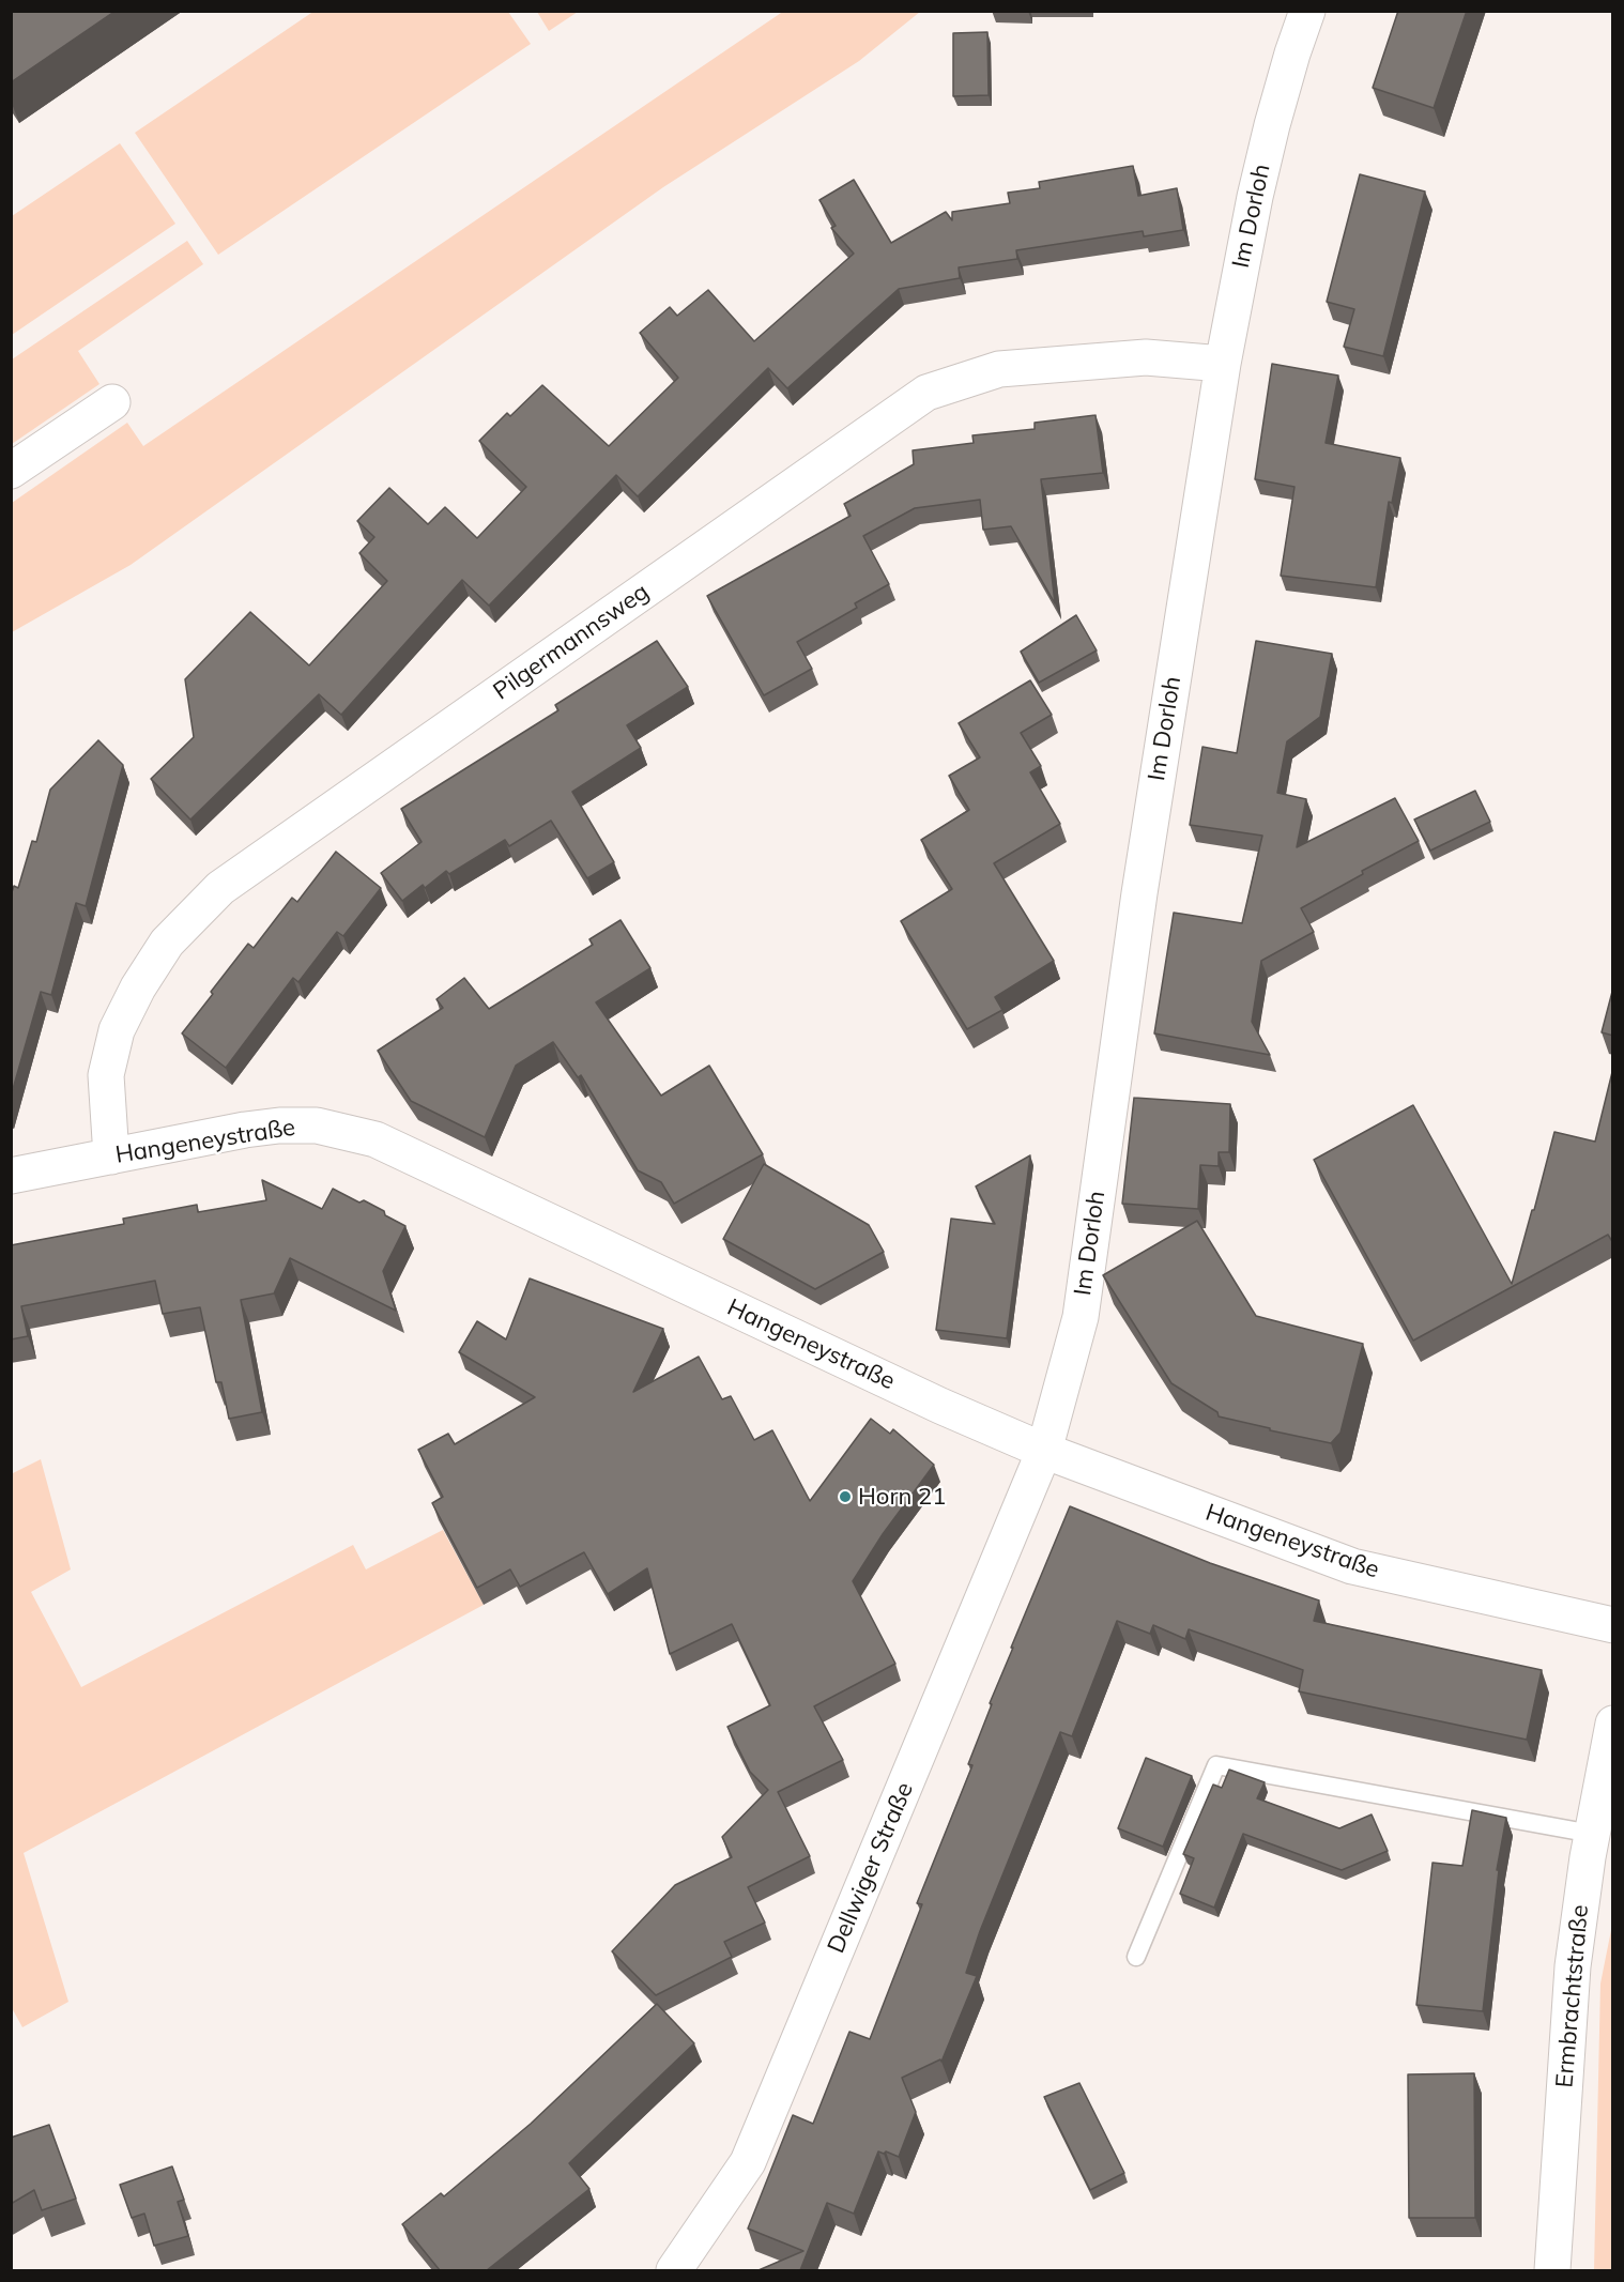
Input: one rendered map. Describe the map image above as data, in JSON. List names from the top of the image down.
{
  "streets": {
    "street": [
      "Im Dorloh",
      "Pilgermannsweg",
      "Hangeneystraße",
      "Dellwiger Straße",
      "Ermbrachtstraße"
    ]
  },
  "crossings": [
    ["Im Dorloh", "Pilgermannsweg"],
    ["Im Dorloh", "Hangeneystraße"],
    ["Im Dorloh", "Dellwiger Straße"],
    ["Pilgermannsweg", "Hangeneystraße"],
    ["Hangeneystraße", "Dellwiger Straße"]
  ],
  "places": ["Horn 21"]
}
